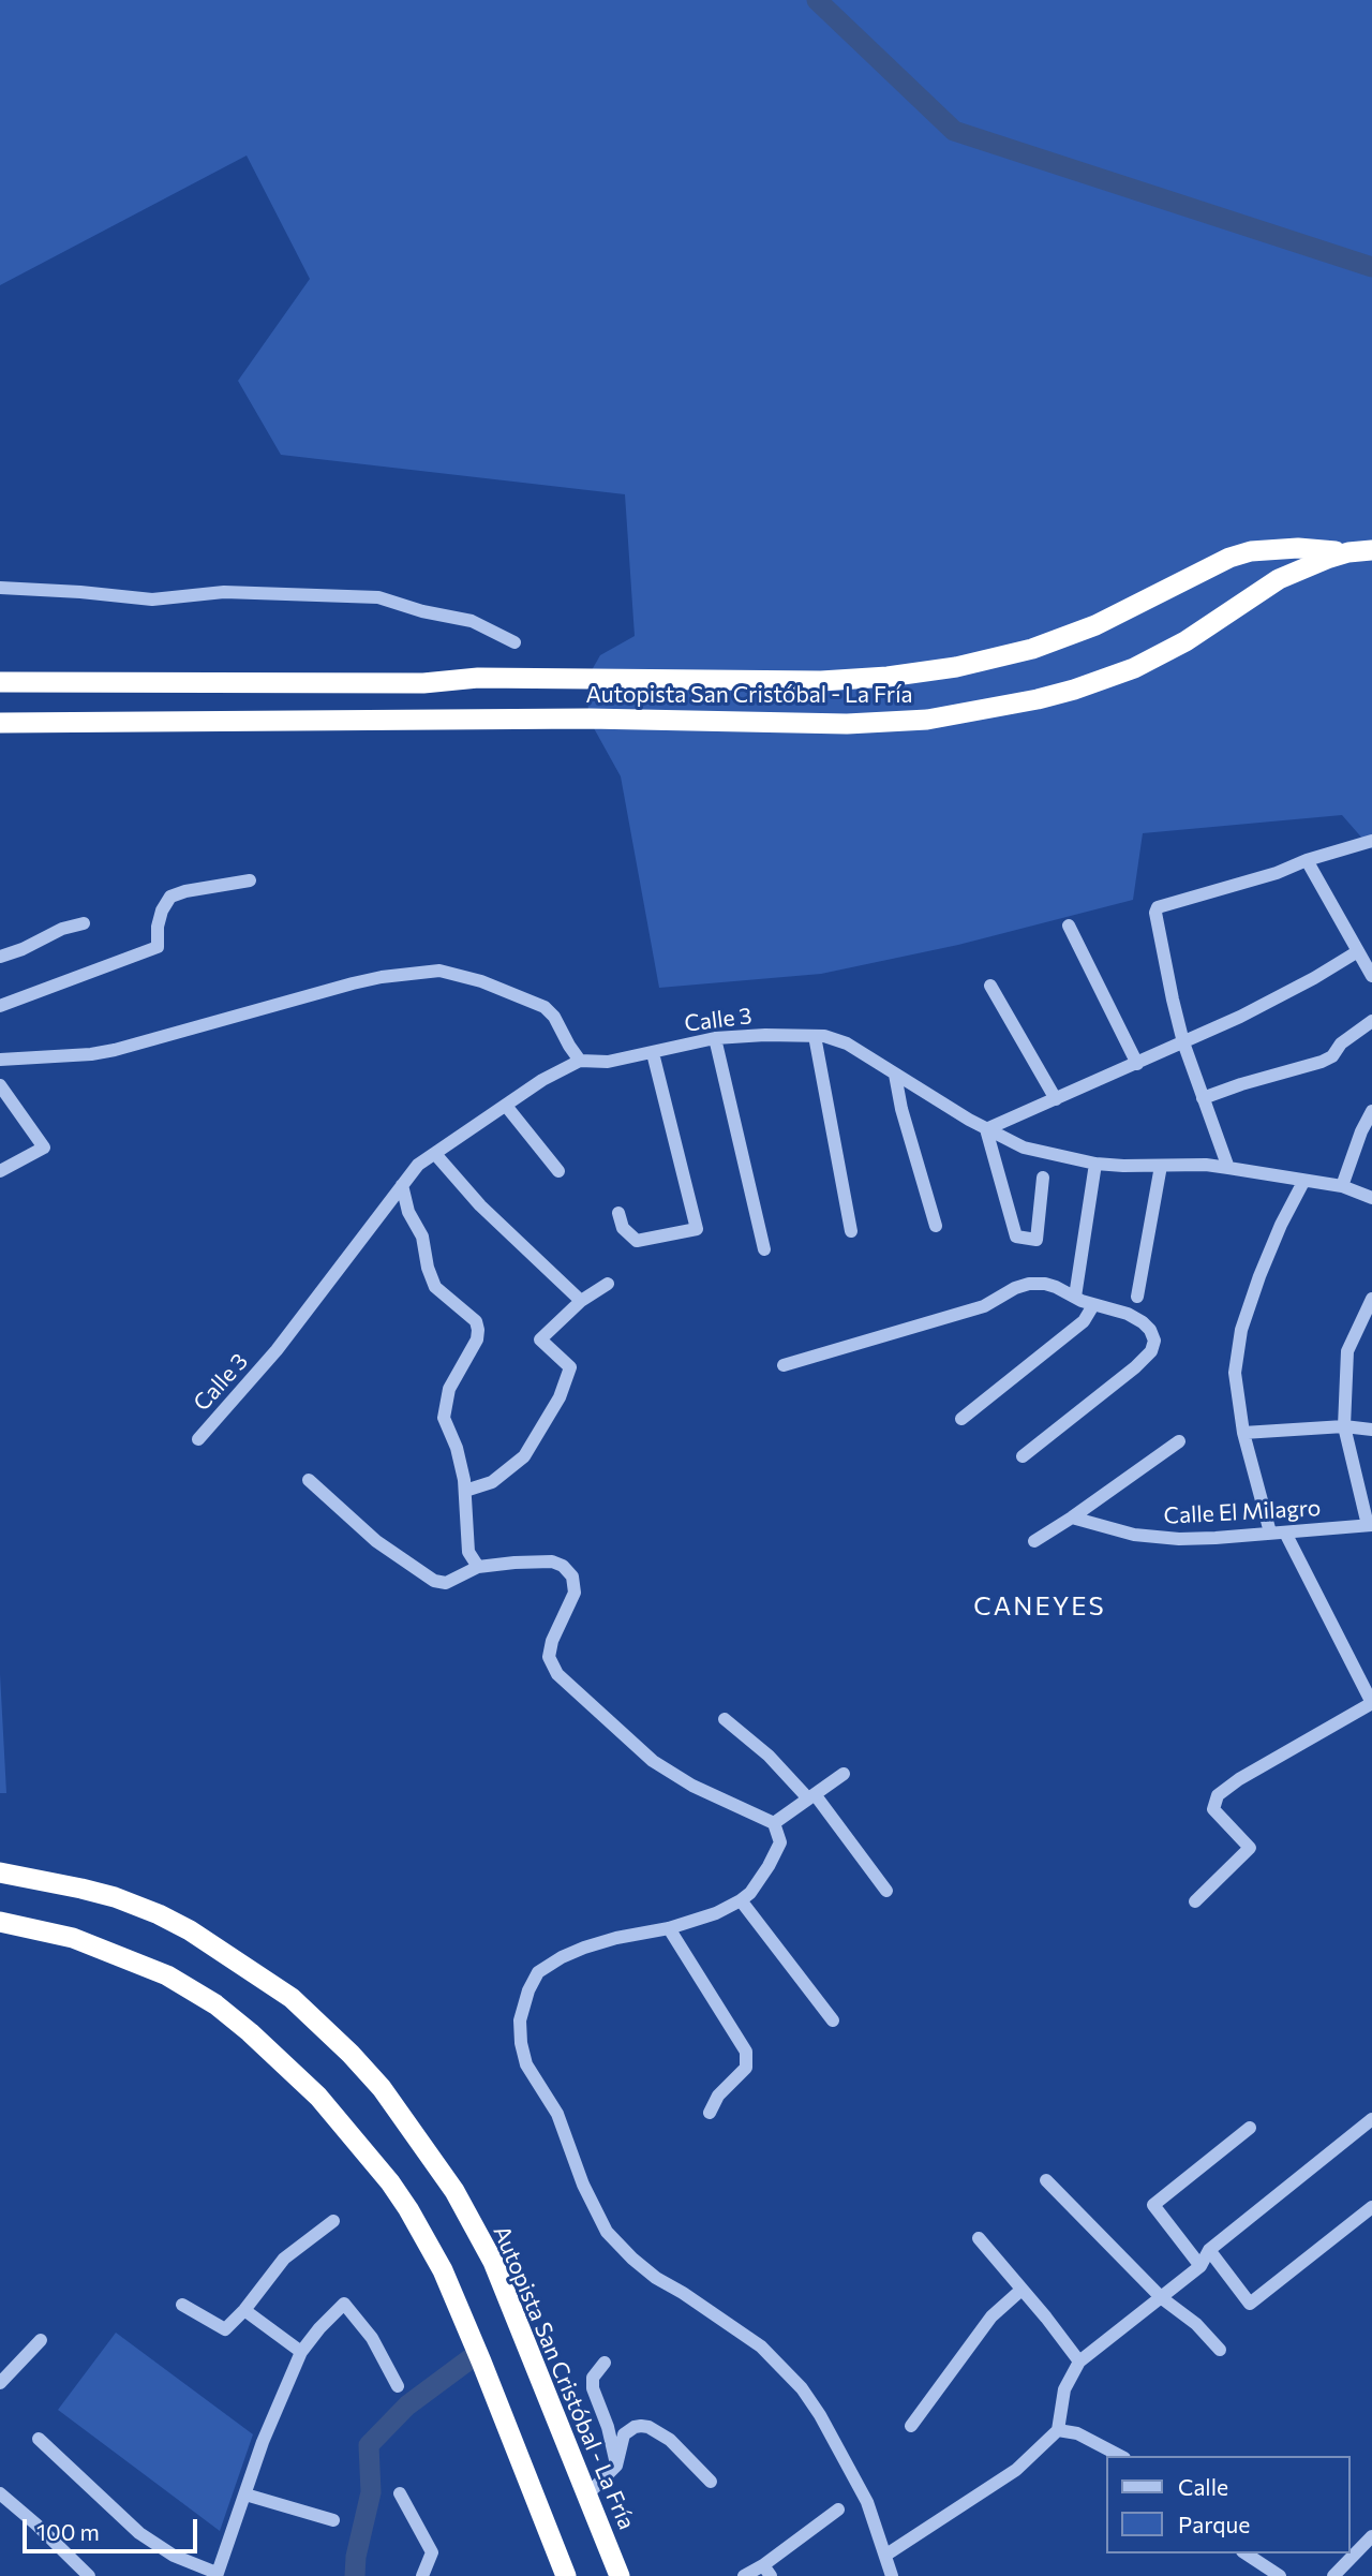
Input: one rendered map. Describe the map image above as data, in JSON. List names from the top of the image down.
{
  "streets": {
    "highway": ["Autopista San Cristóbal - La Fría"],
    "street": ["Calle 3", "Calle El Milagro"]
  },
  "districts": ["CANEYES"],
  "legend": ["Calle", "Parque"],
  "scale_bar": "100 m"
}
